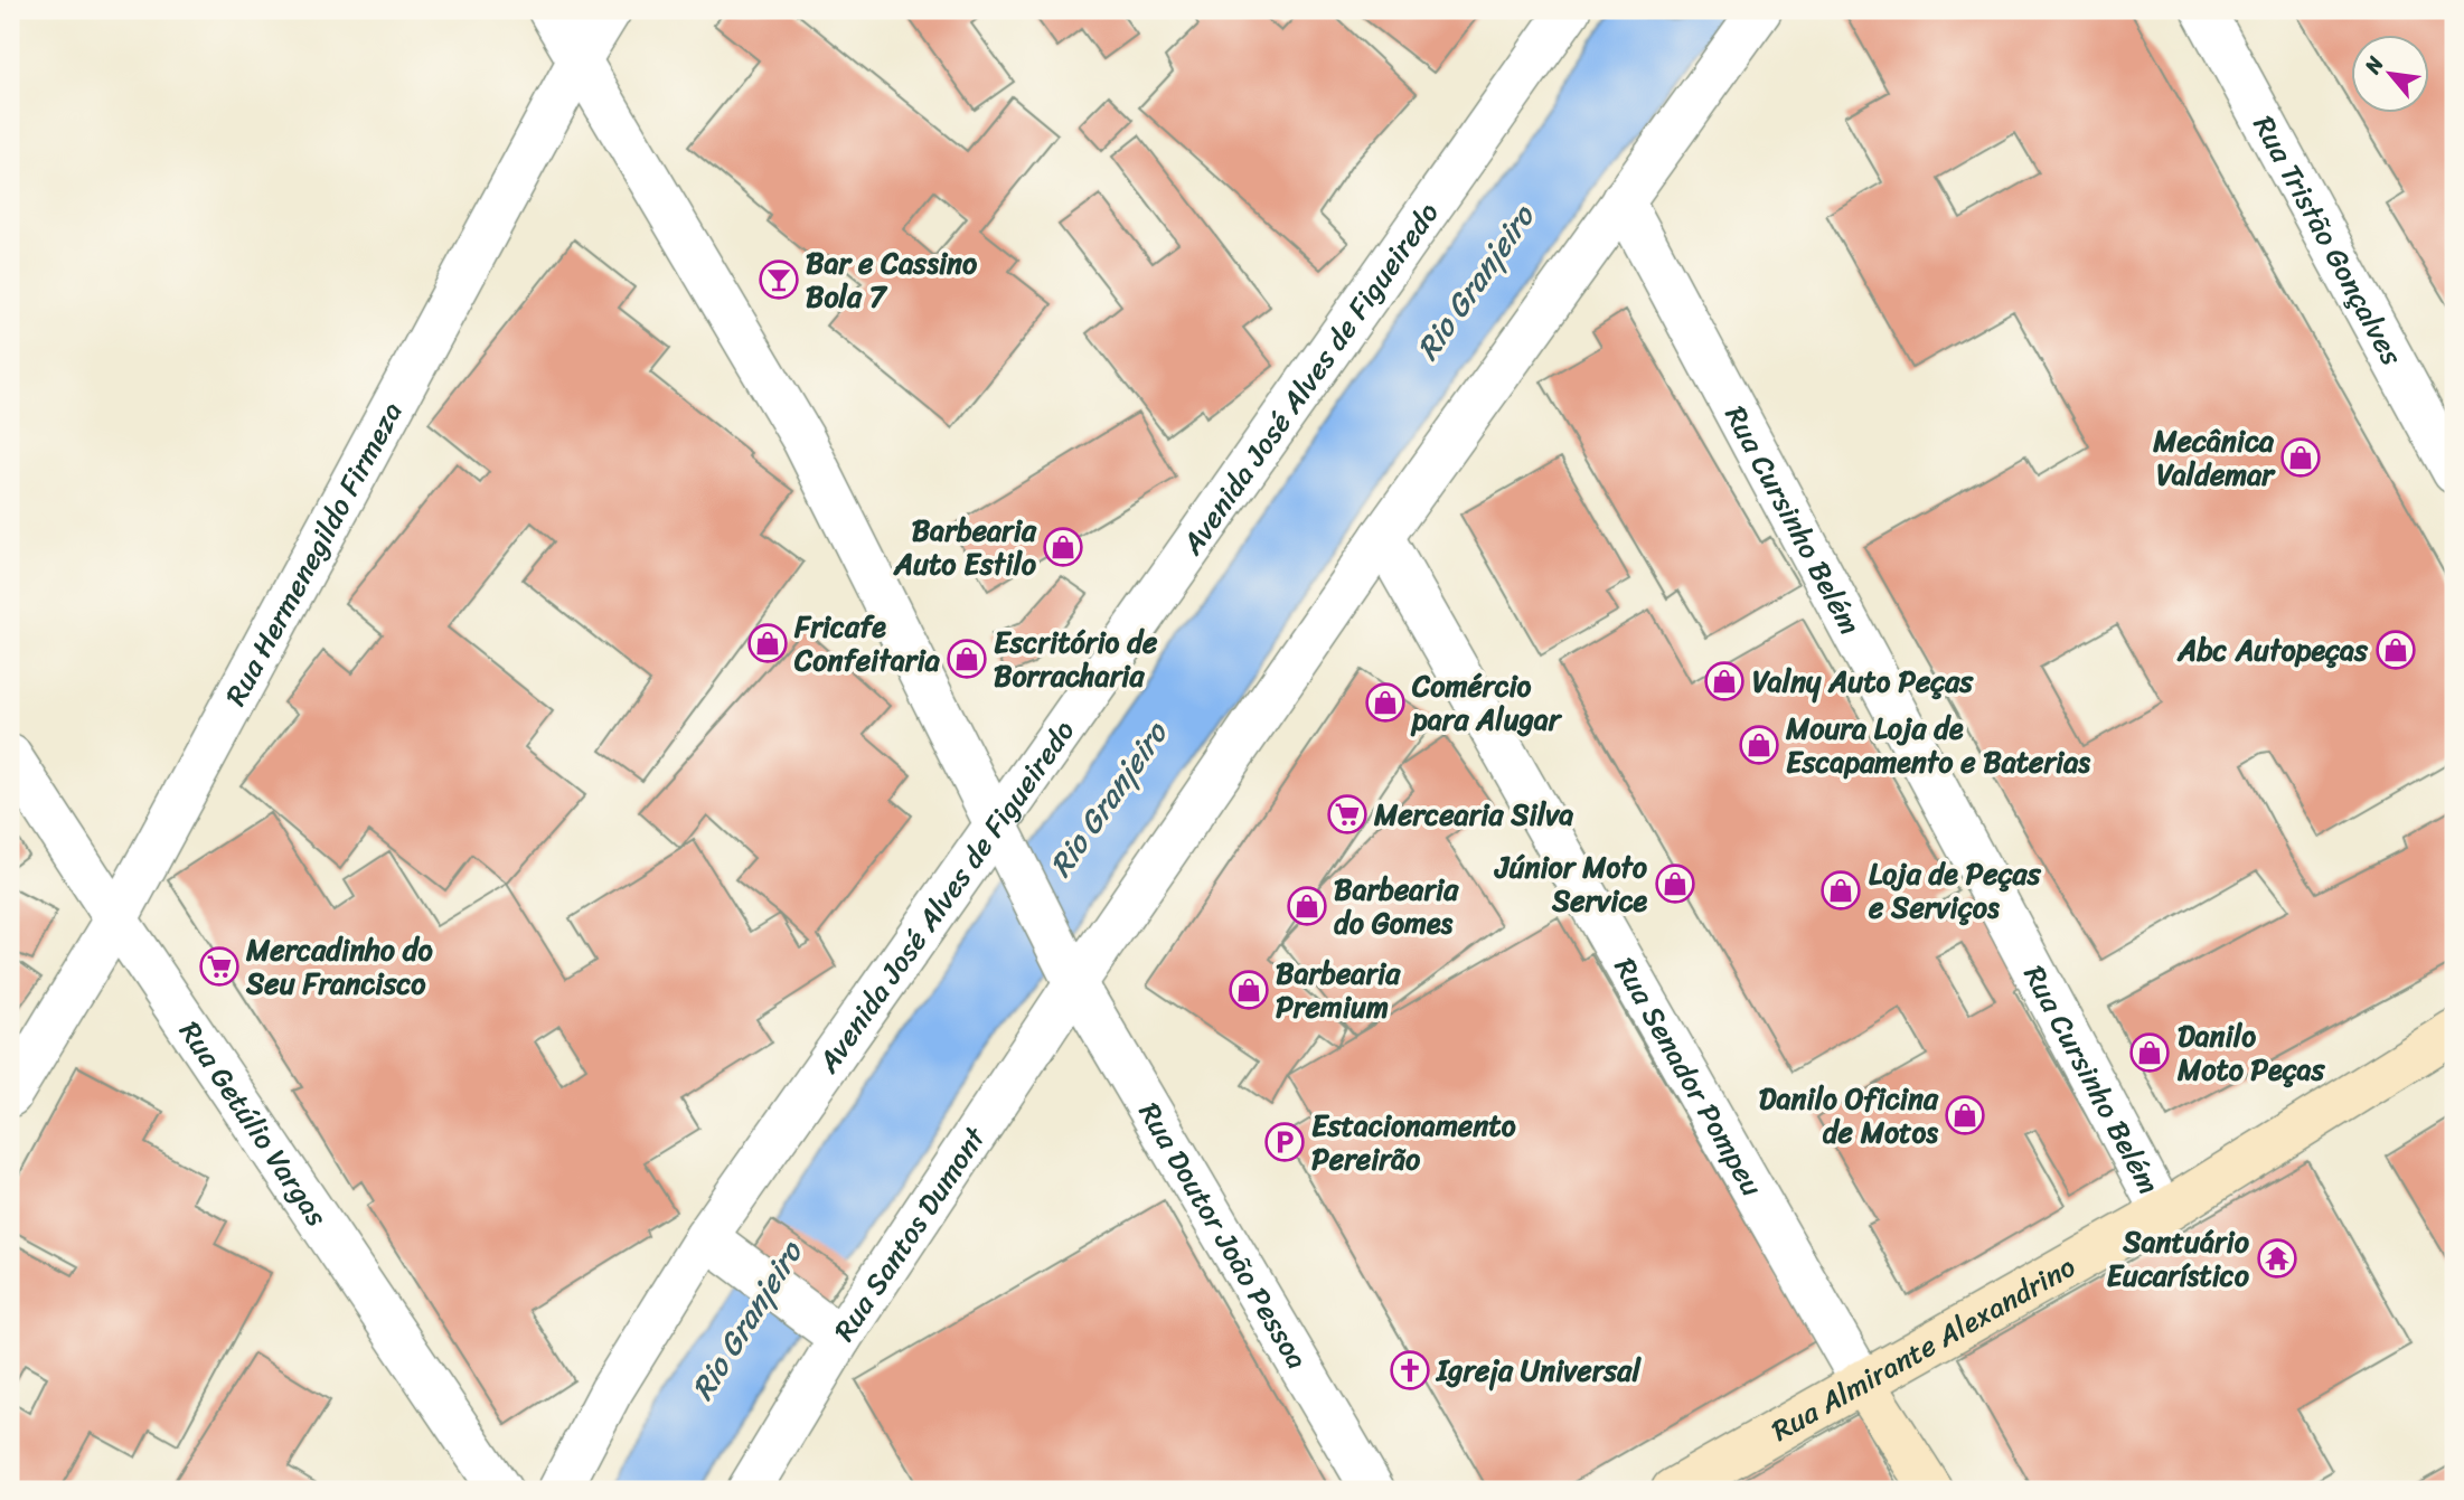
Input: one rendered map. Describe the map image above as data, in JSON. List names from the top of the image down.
{
  "streets": {
    "main road": ["Rua Senador Pompeu", "Rua Almirante Alexandrino"],
    "street": [
      "Rua Tristão Gonçalves",
      "Avenida José Alves de Figueiredo",
      "Rua Cursinho Belém",
      "Rua Hermenegildo Firmeza",
      "Rua Getúlio Vargas",
      "Rua Santos Dumont",
      "Rua Doutor João Pessoa"
    ]
  },
  "crossings": [
    ["Avenida José Alves de Figueiredo", "Rua Doutor João Pessoa"],
    ["Rua Cursinho Belém", "Rua Almirante Alexandrino"],
    ["Rua Hermenegildo Firmeza", "Rua Getúlio Vargas"],
    ["Rua Hermenegildo Firmeza", "Rua Doutor João Pessoa"],
    ["Rua Senador Pompeu", "Rua Almirante Alexandrino"],
    ["Rua Santos Dumont", "Rua Doutor João Pessoa"]
  ],
  "water": ["Rio Granjeiro"],
  "places": {
    "bar": ["Bar e Cassino Bola 7"],
    "shop": [
      "Mecânica Valdemar",
      "Barbearia Auto Estilo",
      "Fricafe Confeitaria",
      "Abc Autopeças",
      "Escritório de Borracharia",
      "Valny Auto Peças",
      "Comércio para Alugar",
      "Moura Loja de Escapamento e Baterias",
      "Júnior Moto Service",
      "Loja de Peças e Serviços",
      "Barbearia do Gomes",
      "Barbearia Premium",
      "Danilo Moto Peças",
      "Danilo Oficina de Motos"
    ],
    "supermarket": ["Mercearia Silva", "Mercadinho do Seu Francisco"],
    "parking": ["Estacionamento Pereirão"],
    "temple": ["Santuário Eucarístico"],
    "church": ["Igreja Universal"]
  },
  "north": "top left"
}
